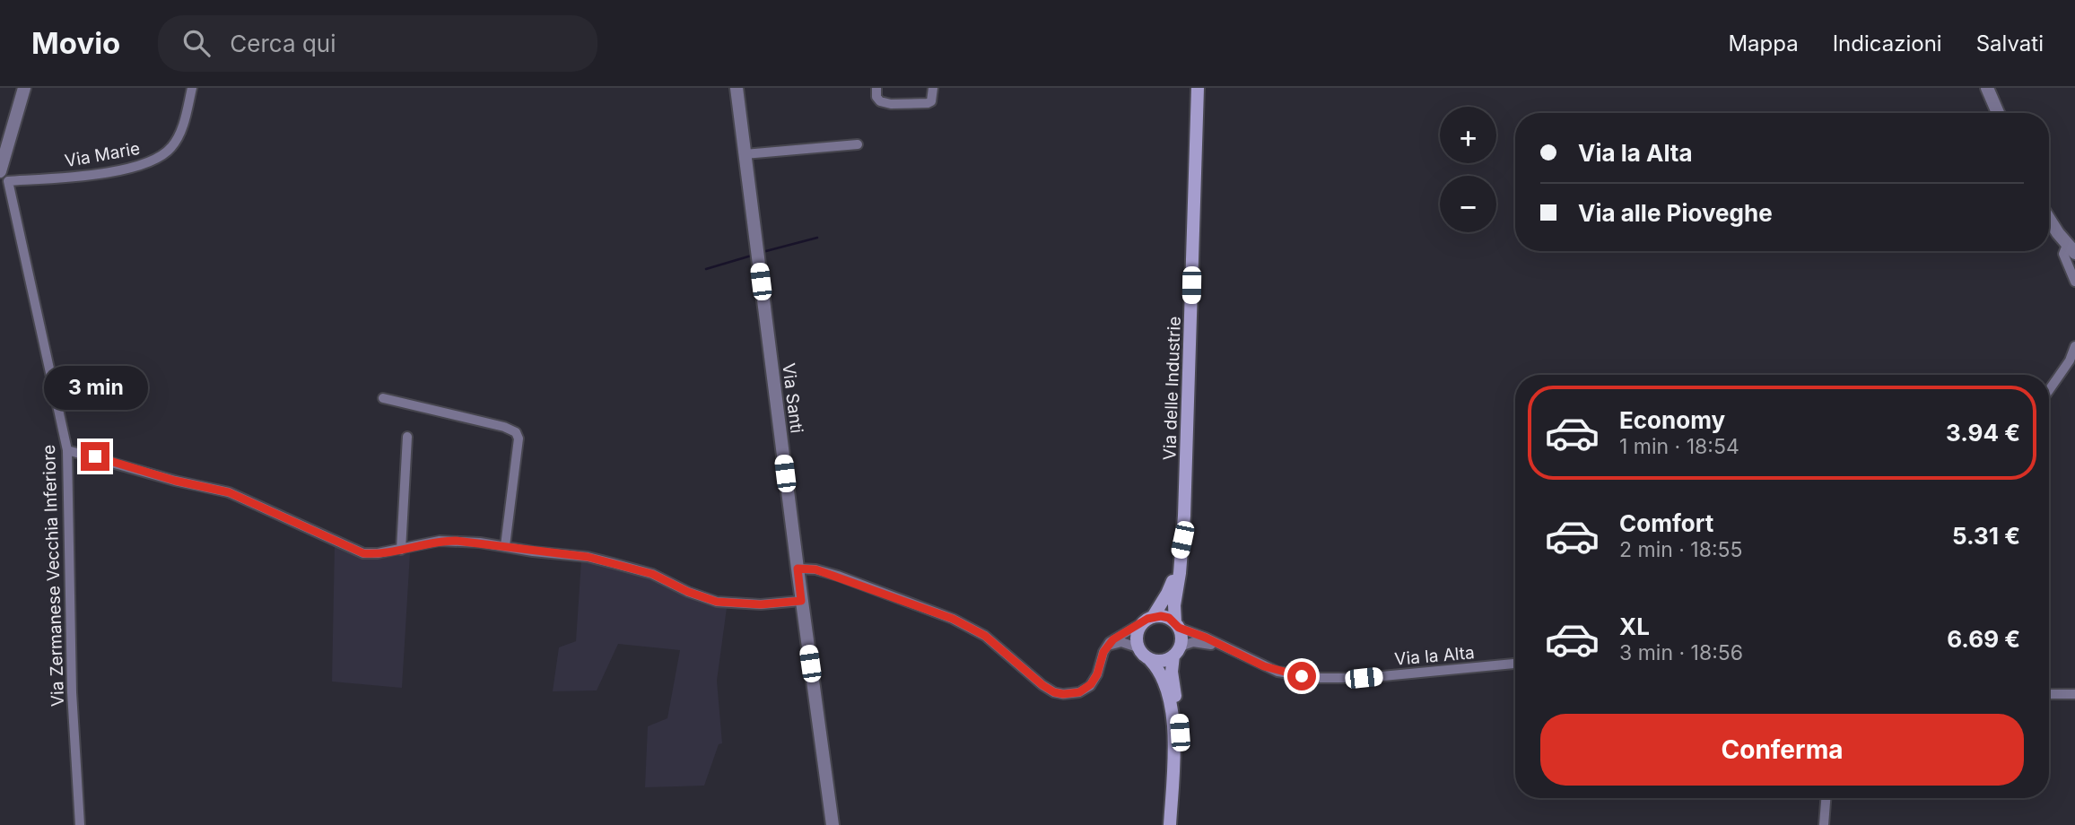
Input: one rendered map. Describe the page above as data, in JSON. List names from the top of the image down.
{
  "streets": {
    "main road": ["Via delle Industrie"],
    "street": [
      "Via Marie",
      "Via Santi",
      "Via Zermanese Vecchia Inferiore",
      "Via la Alta"
    ]
  },
  "crossings": [
    ["Via Marie", "Via Zermanese Vecchia Inferiore"]
  ],
  "page": {
    "header": "Movio",
    "search": "Cerca qui",
    "nav": ["Mappa", "Indicazioni", "Salvati"],
    "map_buttons": ["+", "−"],
    "banner": ["Via la Alta", "Via alle Pioveghe"],
    "bubble": "3 min",
    "list": [
      {
        "name": "Economy",
        "note": "1 min · 18:54",
        "value": "3.94 €"
      },
      {
        "name": "Comfort",
        "note": "2 min · 18:55",
        "value": "5.31 €"
      },
      {
        "name": "XL",
        "note": "3 min · 18:56",
        "value": "6.69 €"
      }
    ],
    "buttons": "Conferma"
  }
}
